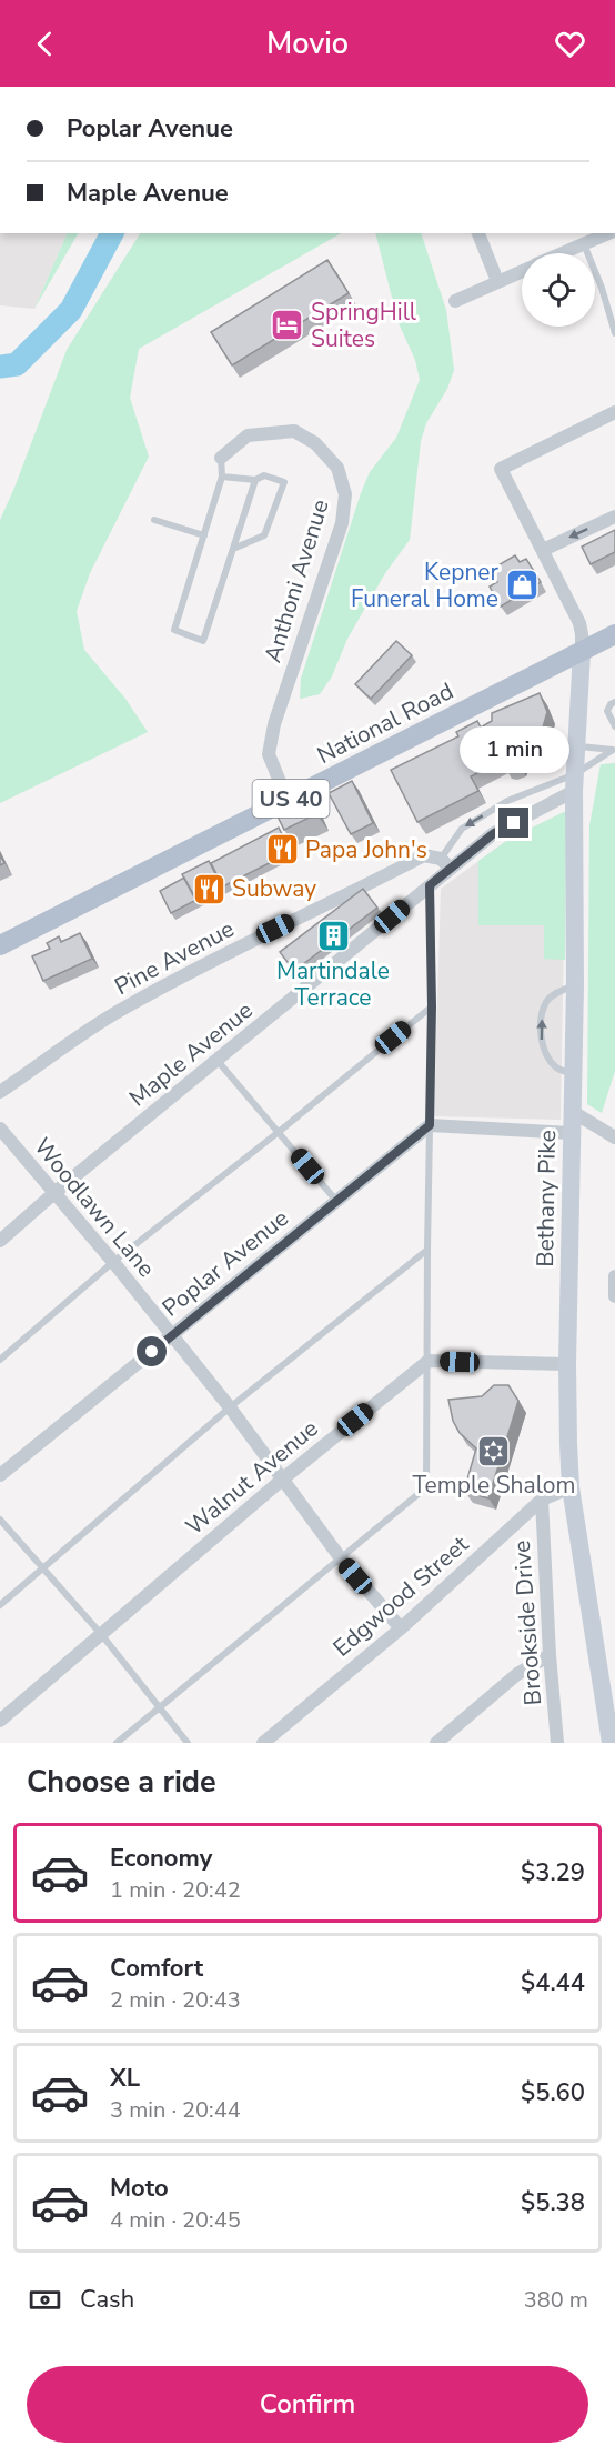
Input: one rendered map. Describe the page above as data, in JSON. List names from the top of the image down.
{
  "streets": {
    "main road": ["National Road", "US 40", "Bethany Pike"],
    "street": [
      "Anthoni Avenue",
      "Pine Avenue",
      "Maple Avenue",
      "Woodlawn Lane",
      "Poplar Avenue",
      "Walnut Avenue",
      "Edgwood Street",
      "Brookside Drive"
    ]
  },
  "crossings": [
    ["Anthoni Avenue", "National Road"],
    ["National Road", "Bethany Pike"],
    ["Pine Avenue", "Maple Avenue"],
    ["Maple Avenue", "Bethany Pike"],
    ["Maple Avenue", "Woodlawn Lane"],
    ["Bethany Pike", "Edgwood Street"],
    ["Woodlawn Lane", "Poplar Avenue"],
    ["Woodlawn Lane", "Walnut Avenue"],
    ["Woodlawn Lane", "Edgwood Street"],
    ["Edgwood Street", "Brookside Drive"]
  ],
  "places": {
    "hotel": ["SpringHill Suites"],
    "shop": ["Kepner Funeral Home"],
    "restaurant": ["Papa John's", "Subway"],
    "building": ["Martindale Terrace"],
    "synagogue": ["Temple Shalom"]
  },
  "page": {
    "header": "Movio",
    "banner": ["Poplar Avenue", "Maple Avenue"],
    "bubble": "1 min",
    "heading": "Choose a ride",
    "list": [
      {
        "name": "Economy",
        "note": "1 min · 20:42",
        "value": "$3.29"
      },
      {
        "name": "Comfort",
        "note": "2 min · 20:43",
        "value": "$4.44"
      },
      {
        "name": "XL",
        "note": "3 min · 20:44",
        "value": "$5.60"
      },
      {
        "name": "Moto",
        "note": "4 min · 20:45",
        "value": "$5.38"
      }
    ],
    "pay": ["Cash", "380 m"],
    "buttons": "Confirm"
  }
}
